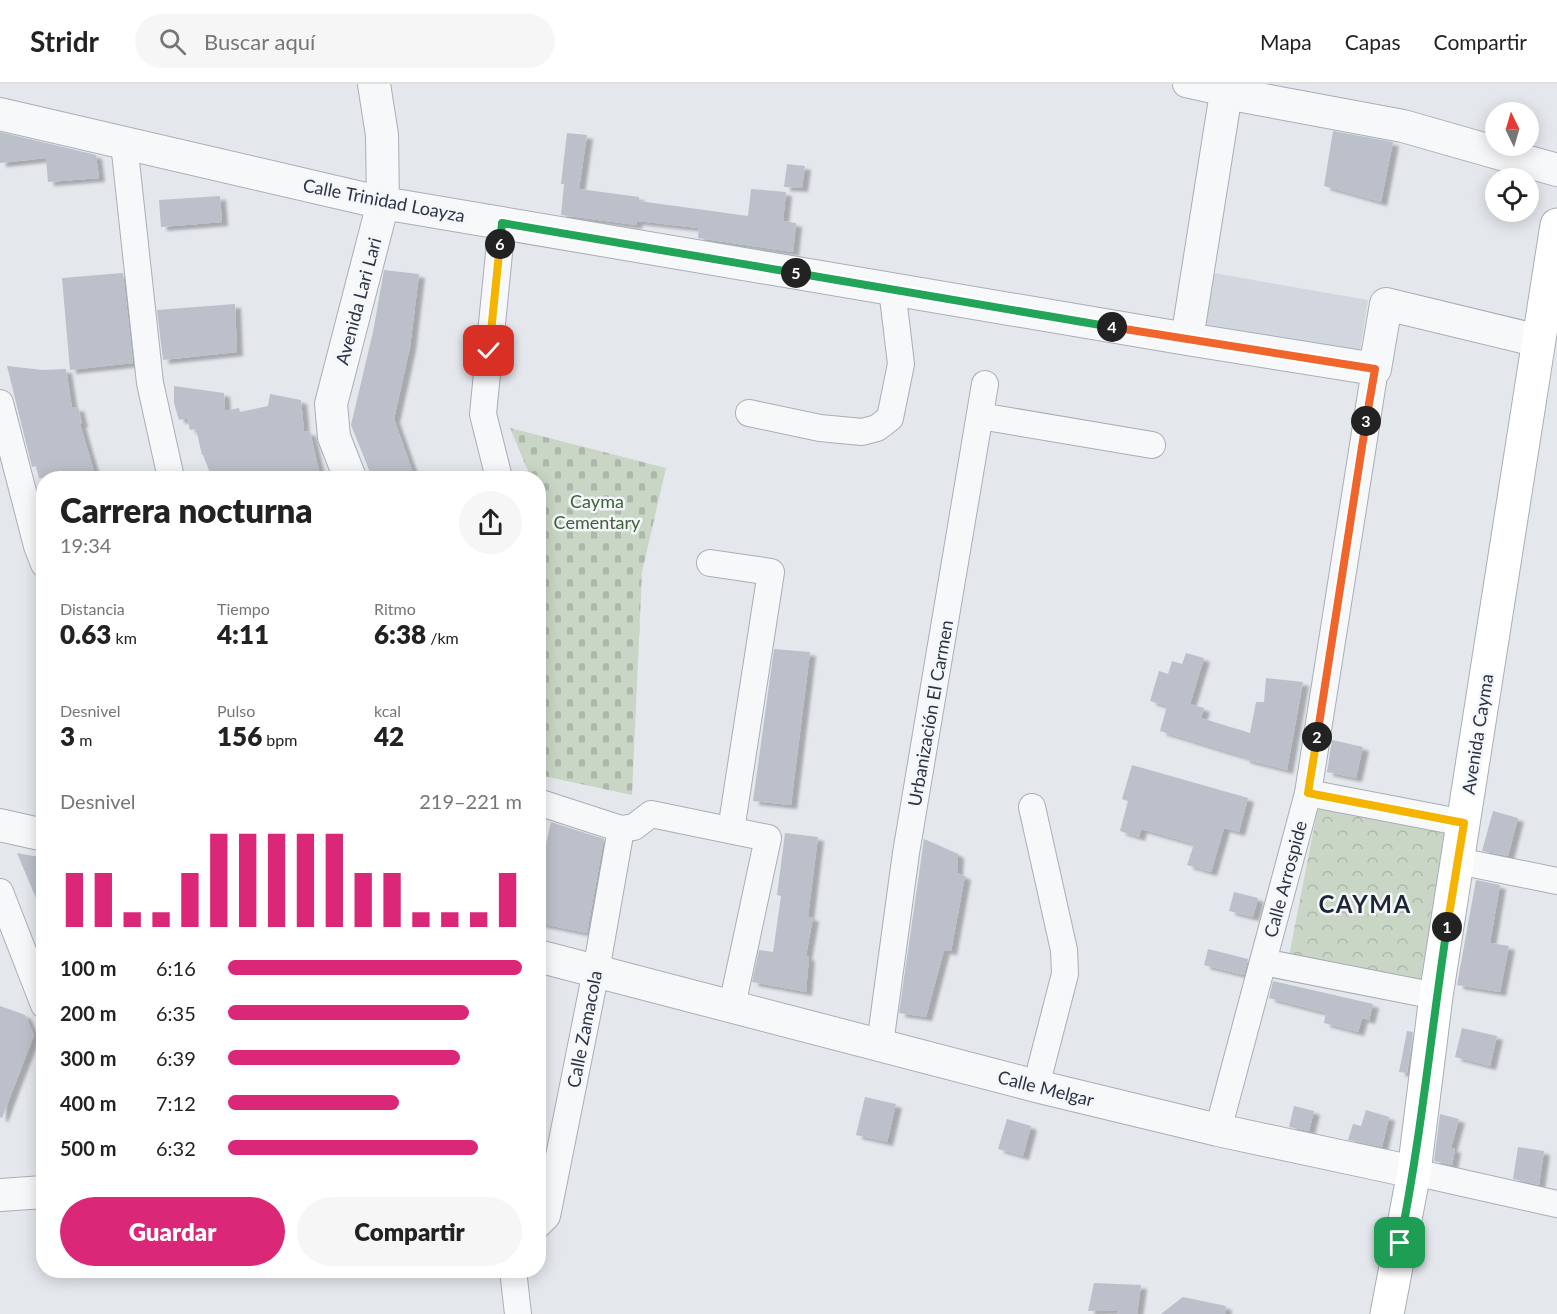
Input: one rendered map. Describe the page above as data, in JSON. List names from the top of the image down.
{
  "streets": {
    "main road": ["Avenida Cayma"],
    "street": [
      "Calle Trinidad Loayza",
      "Avenida Lari Lari",
      "Urbanización El Carmen",
      "Calle Arrospide",
      "Calle Zamacola",
      "Calle Melgar"
    ]
  },
  "crossings": [
    ["Calle Trinidad Loayza", "Avenida Lari Lari"],
    ["Calle Trinidad Loayza", "Calle Arrospide"],
    ["Urbanización El Carmen", "Calle Melgar"],
    ["Avenida Cayma", "Calle Arrospide"],
    ["Avenida Cayma", "Calle Melgar"],
    ["Calle Arrospide", "Calle Melgar"],
    ["Calle Zamacola", "Calle Melgar"]
  ],
  "districts": ["CAYMA"],
  "parks": ["Cayma Cementary"],
  "north": "top",
  "page": {
    "header": "Stridr",
    "search": "Buscar aquí",
    "nav": ["Mapa", "Capas", "Compartir"],
    "pins": [
      "6",
      "5",
      "4",
      "3",
      "2",
      "1"
    ],
    "heading": ["Carrera nocturna", "19:34"],
    "stats": [
      ["Distancia", "0.63 km"],
      ["Tiempo", "4:11"],
      ["Ritmo", "6:38 /km"],
      ["Desnivel", "3 m"],
      ["Pulso", "156 bpm"],
      ["kcal", "42"]
    ],
    "chart": ["Desnivel", "219–221 m"],
    "list": [
      {
        "name": "100 m",
        "note": "6:16"
      },
      {
        "name": "200 m",
        "note": "6:35"
      },
      {
        "name": "300 m",
        "note": "6:39"
      },
      {
        "name": "400 m",
        "note": "7:12"
      },
      {
        "name": "500 m",
        "note": "6:32"
      }
    ],
    "buttons": ["Guardar", "Compartir"]
  }
}
